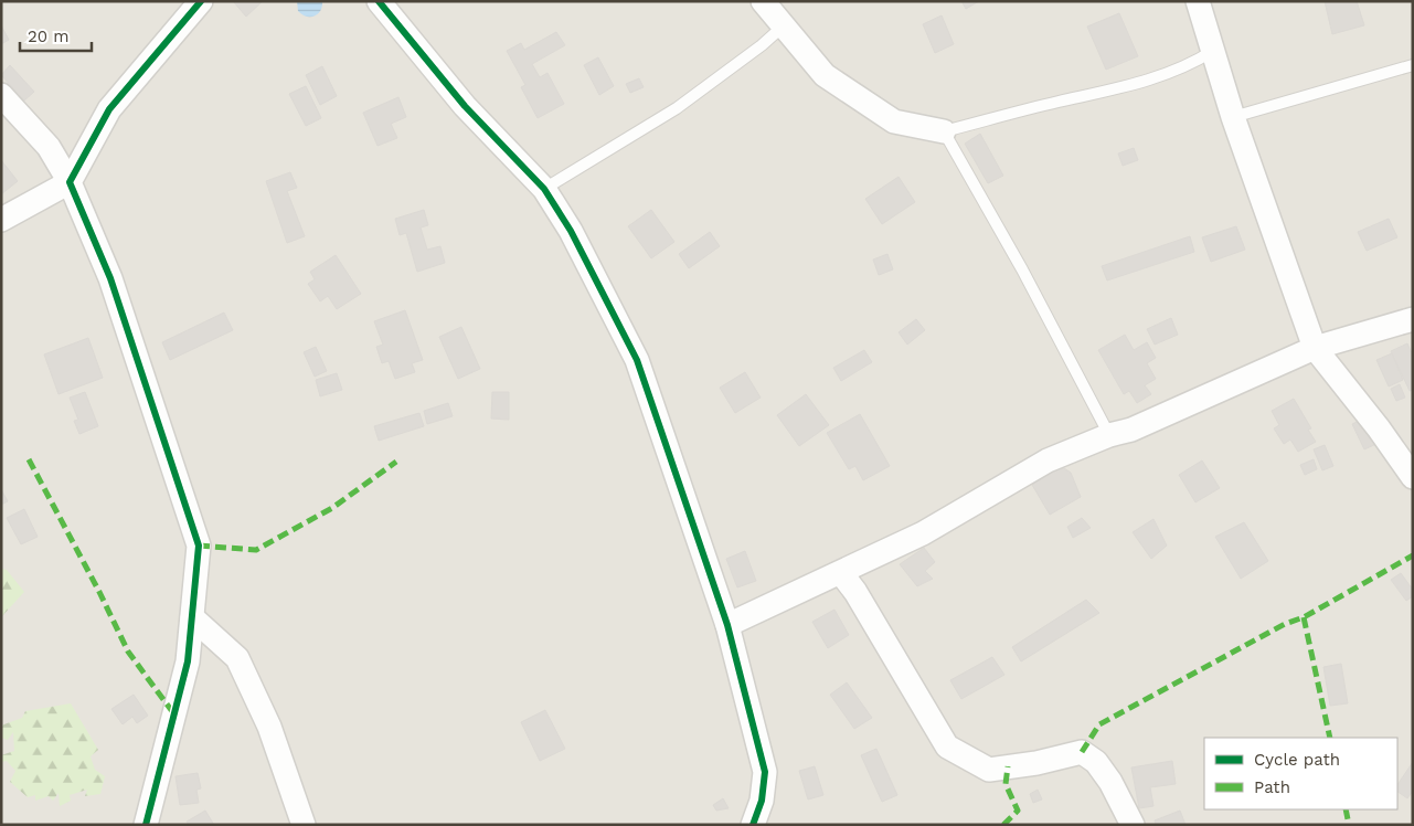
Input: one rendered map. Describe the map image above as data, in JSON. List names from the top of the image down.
{
  "legend": ["Cycle path", "Path"],
  "scale_bar": "20 m"
}
